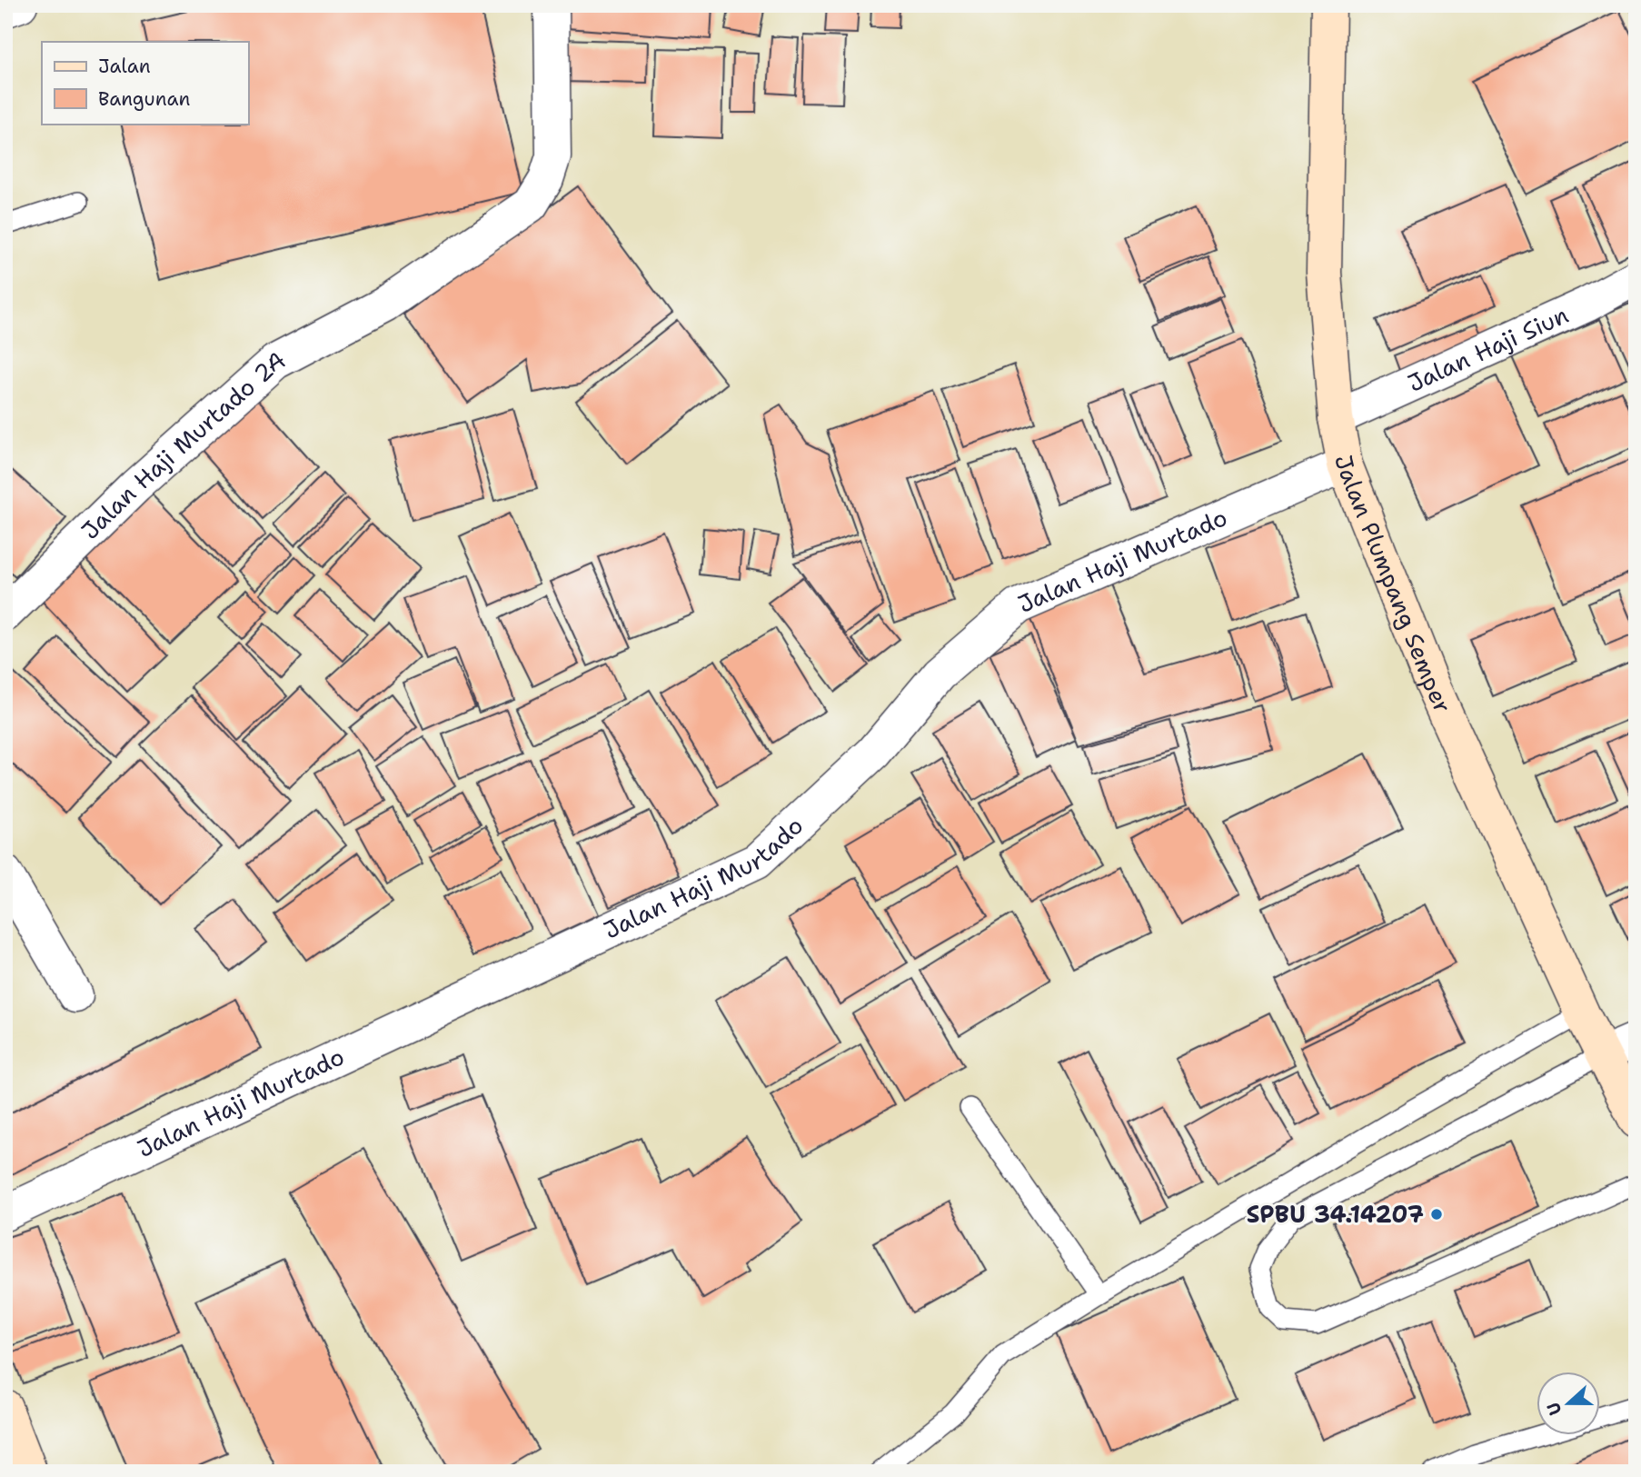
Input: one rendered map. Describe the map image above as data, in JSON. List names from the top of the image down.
{
  "streets": {
    "main road": ["Jalan Plumpang Semper"],
    "street": ["Jalan Haji Siun", "Jalan Haji Murtado 2A", "Jalan Haji Murtado"]
  },
  "crossings": [
    ["Jalan Haji Siun", "Jalan Plumpang Semper"],
    ["Jalan Haji Murtado", "Jalan Plumpang Semper"]
  ],
  "places": ["SPBU 34.14207"],
  "legend": ["Jalan", "Bangunan"],
  "north": "left"
}
